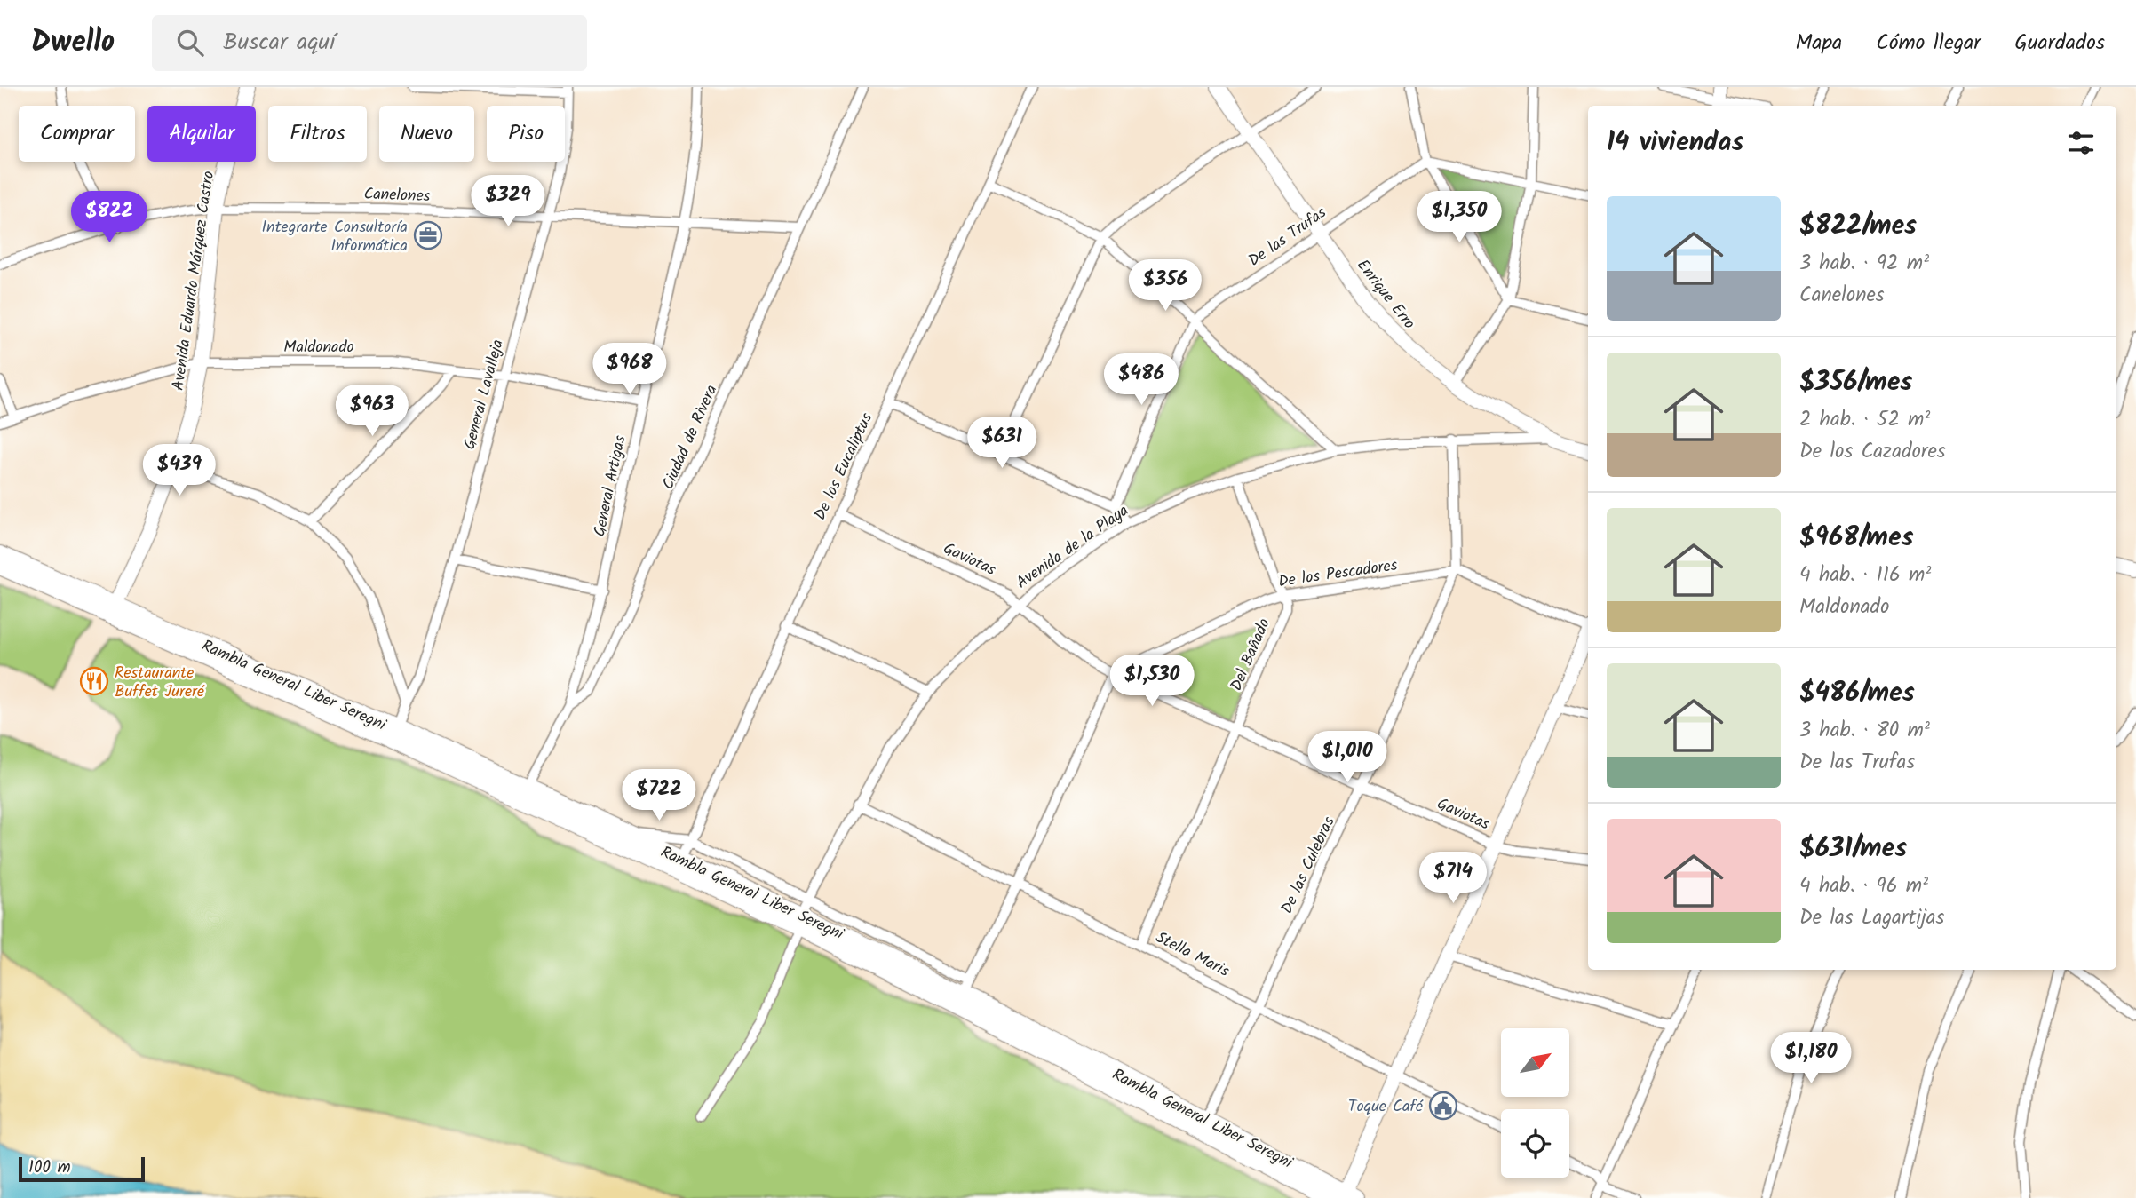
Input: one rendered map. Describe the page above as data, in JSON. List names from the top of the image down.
{
  "streets": {
    "main road": ["Rambla General Liber Seregni"],
    "street": [
      "Canelones",
      "De las Trufas",
      "Avenida Eduardo Márquez Castro",
      "Enrique Erro",
      "Maldonado",
      "General Lavalleja",
      "Ciudad de Rivera",
      "De los Eucaliptus",
      "General Artigas",
      "Avenida de la Playa",
      "Gaviotas",
      "De los Pescadores",
      "Del Bañado",
      "De las Culebras",
      "Stella Maris"
    ]
  },
  "crossings": [
    ["Canelones", "Avenida Eduardo Márquez Castro"],
    ["Canelones", "General Lavalleja"],
    ["Canelones", "Ciudad de Rivera"],
    ["Canelones", "General Artigas"],
    ["De las Trufas", "Enrique Erro"],
    ["Avenida Eduardo Márquez Castro", "Maldonado"],
    ["Avenida Eduardo Márquez Castro", "Rambla General Liber Seregni"],
    ["Enrique Erro", "Avenida de la Playa"],
    ["Maldonado", "General Lavalleja"],
    ["Maldonado", "General Artigas"],
    ["General Lavalleja", "Rambla General Liber Seregni"],
    ["Ciudad de Rivera", "General Artigas"],
    ["Ciudad de Rivera", "Rambla General Liber Seregni"],
    ["De los Eucaliptus", "Gaviotas"],
    ["De los Eucaliptus", "Rambla General Liber Seregni"],
    ["Avenida de la Playa", "Gaviotas"],
    ["Avenida de la Playa", "Del Bañado"],
    ["Avenida de la Playa", "Rambla General Liber Seregni"],
    ["Avenida de la Playa", "De las Culebras"],
    ["Avenida de la Playa", "Stella Maris"],
    ["Gaviotas", "De los Pescadores"],
    ["Gaviotas", "Del Bañado"],
    ["Gaviotas", "De las Culebras"],
    ["De los Pescadores", "Del Bañado"],
    ["De los Pescadores", "De las Culebras"],
    ["Del Bañado", "Stella Maris"],
    ["Rambla General Liber Seregni", "De las Culebras"],
    ["De las Culebras", "Stella Maris"]
  ],
  "places": {
    "office": ["Integrarte Consultoría Informática"],
    "restaurant": ["Restaurante Buffet Jureré"],
    "public building": ["Toque Café"]
  },
  "scale_bar": "100 m",
  "north": "top right",
  "page": {
    "header": "Dwello",
    "search": "Buscar aquí",
    "nav": ["Mapa", "Cómo llegar", "Guardados"],
    "chip": [
      "Comprar",
      "Alquilar",
      "Filtros",
      "Nuevo",
      "Piso"
    ],
    "heading": "14 viviendas",
    "price": [
      "$329",
      "$822",
      "$1,350",
      "$356",
      "$968",
      "$486",
      "$963",
      "$631",
      "$439",
      "$1,530",
      "$1,010",
      "$722",
      "$714",
      "$1,180"
    ],
    "list": [
      {
        "name": "$822/mes",
        "note": "3 hab. · 92 m² · Canelones"
      },
      {
        "name": "$356/mes",
        "note": "2 hab. · 52 m² · De los Cazadores"
      },
      {
        "name": "$968/mes",
        "note": "4 hab. · 116 m² · Maldonado"
      },
      {
        "name": "$486/mes",
        "note": "3 hab. · 80 m² · De las Trufas"
      },
      {
        "name": "$631/mes",
        "note": "4 hab. · 96 m² · De las Lagartijas"
      }
    ],
    "scale": "100 m"
  }
}
